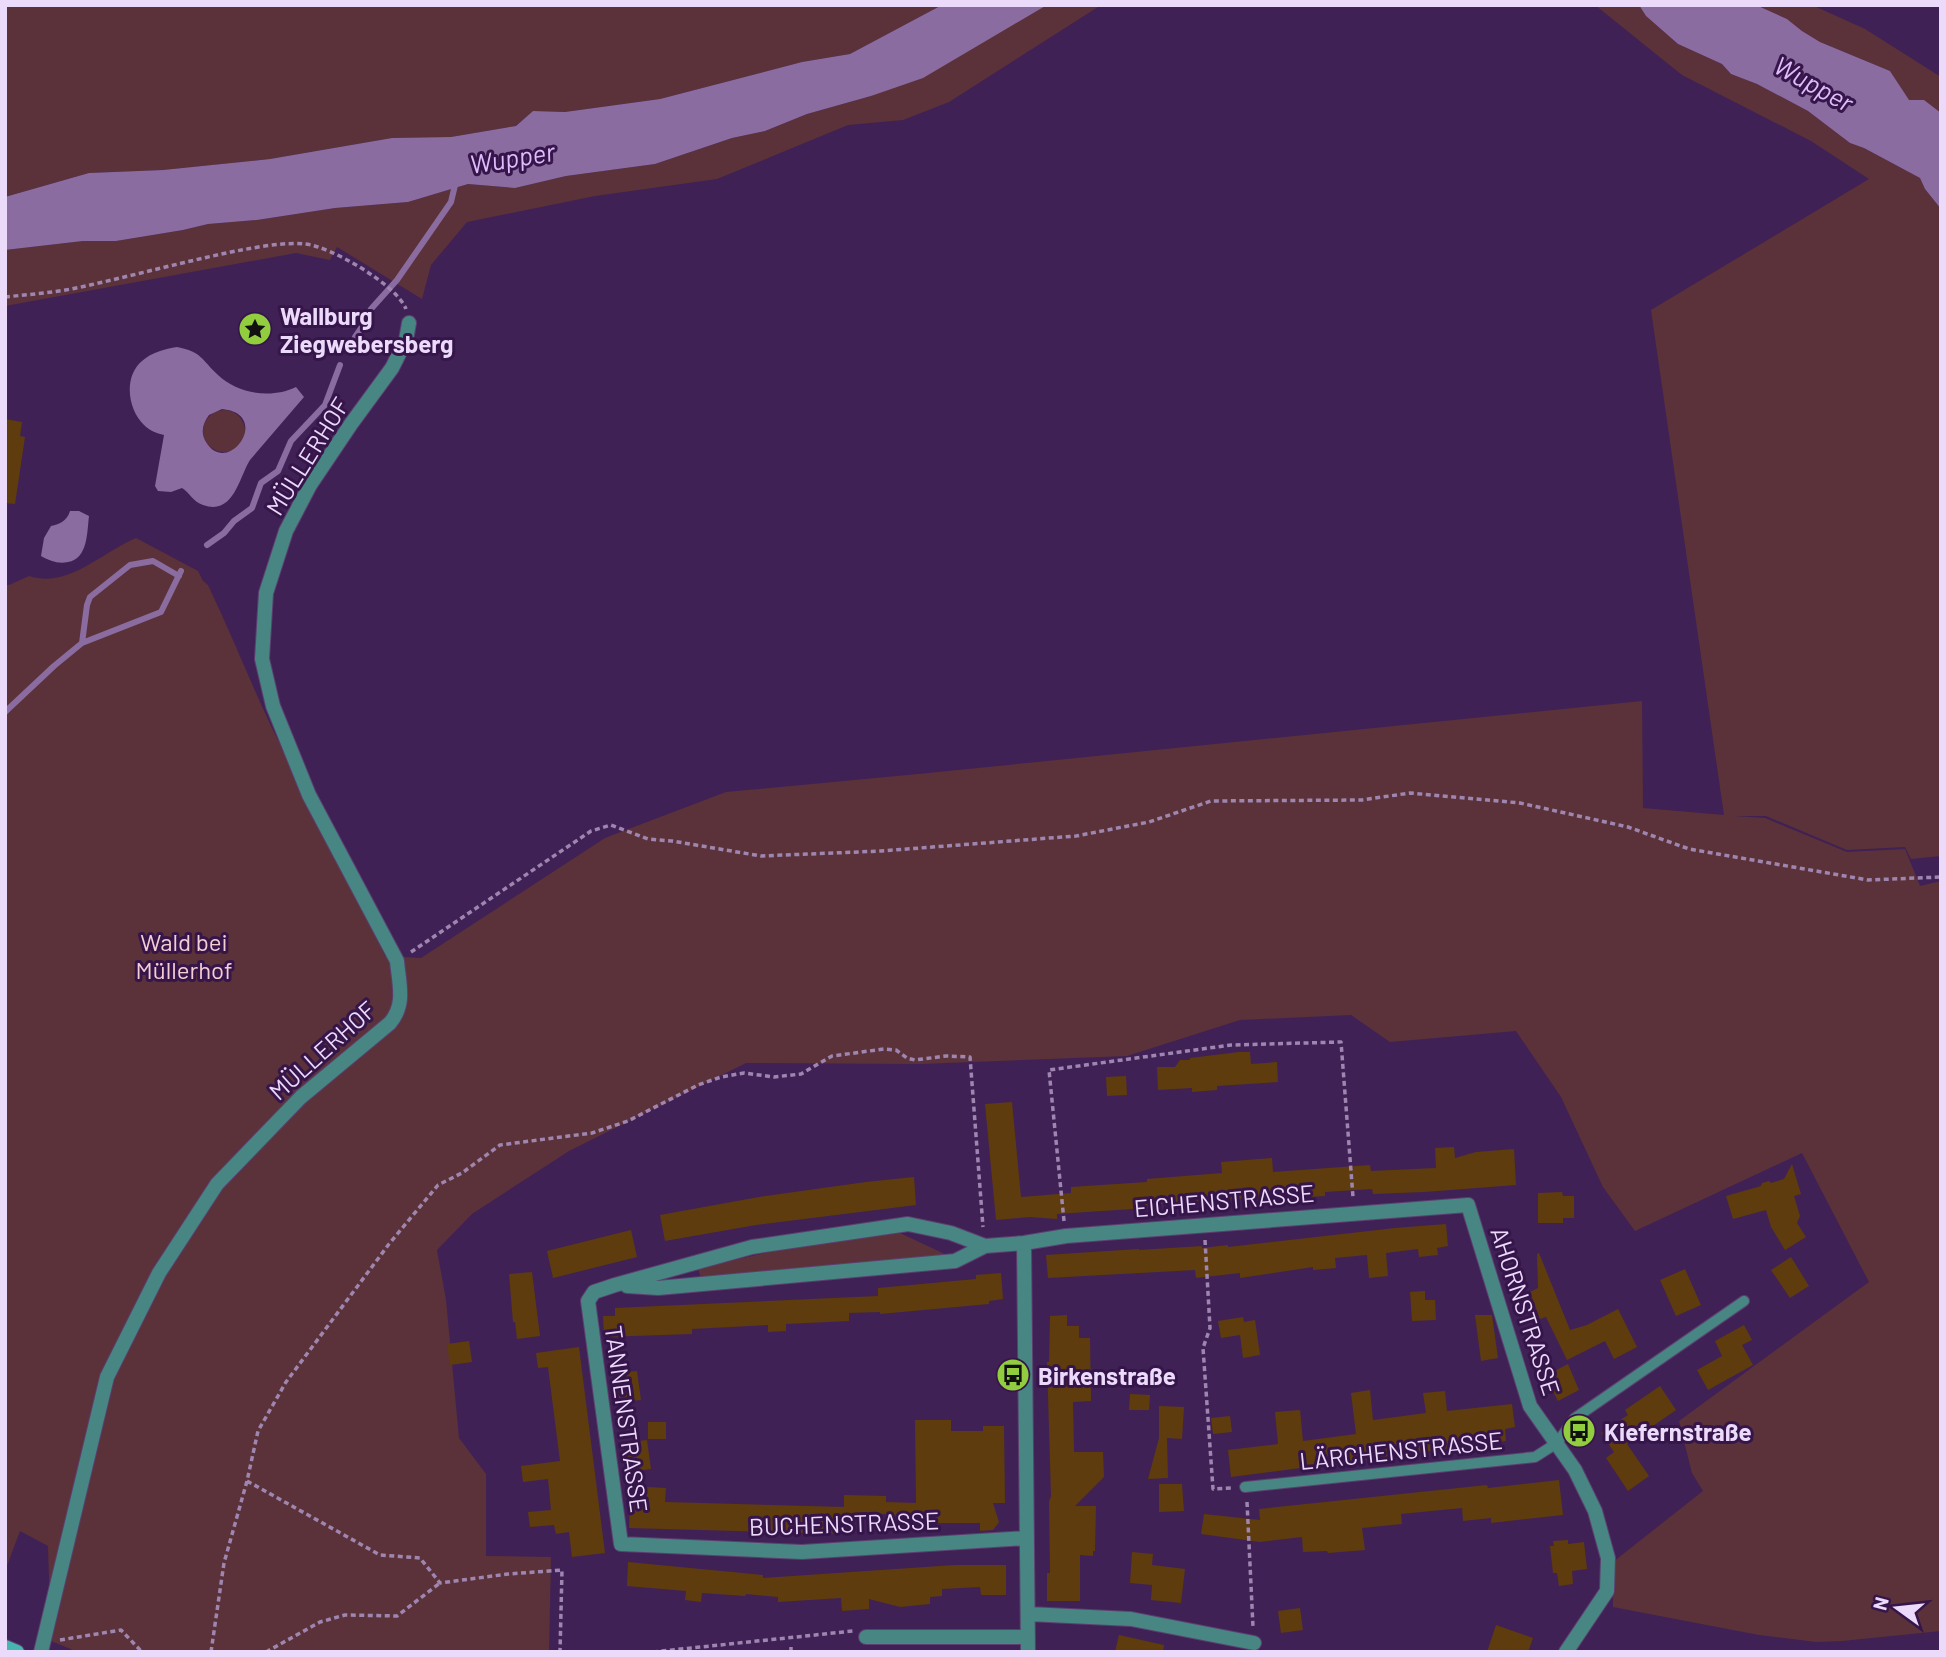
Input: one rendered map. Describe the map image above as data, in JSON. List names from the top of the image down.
{
  "streets": {
    "street": [
      "MÜLLERHOF",
      "EICHENSTRASSE",
      "AHORNSTRASSE",
      "TANNENSTRASSE",
      "BUCHENSTRASSE"
    ],
    "lane": ["LÄRCHENSTRASSE"]
  },
  "crossings": [
    ["EICHENSTRASSE", "AHORNSTRASSE"],
    ["EICHENSTRASSE", "TANNENSTRASSE"],
    ["AHORNSTRASSE", "LÄRCHENSTRASSE"],
    ["TANNENSTRASSE", "BUCHENSTRASSE"]
  ],
  "water": ["Wupper"],
  "parks": ["Wald bei Müllerhof"],
  "places": {
    "place": ["Wallburg Ziegwebersberg"],
    "bus stop": ["Birkenstraße", "Kiefernstraße"]
  },
  "north": "left"
}
